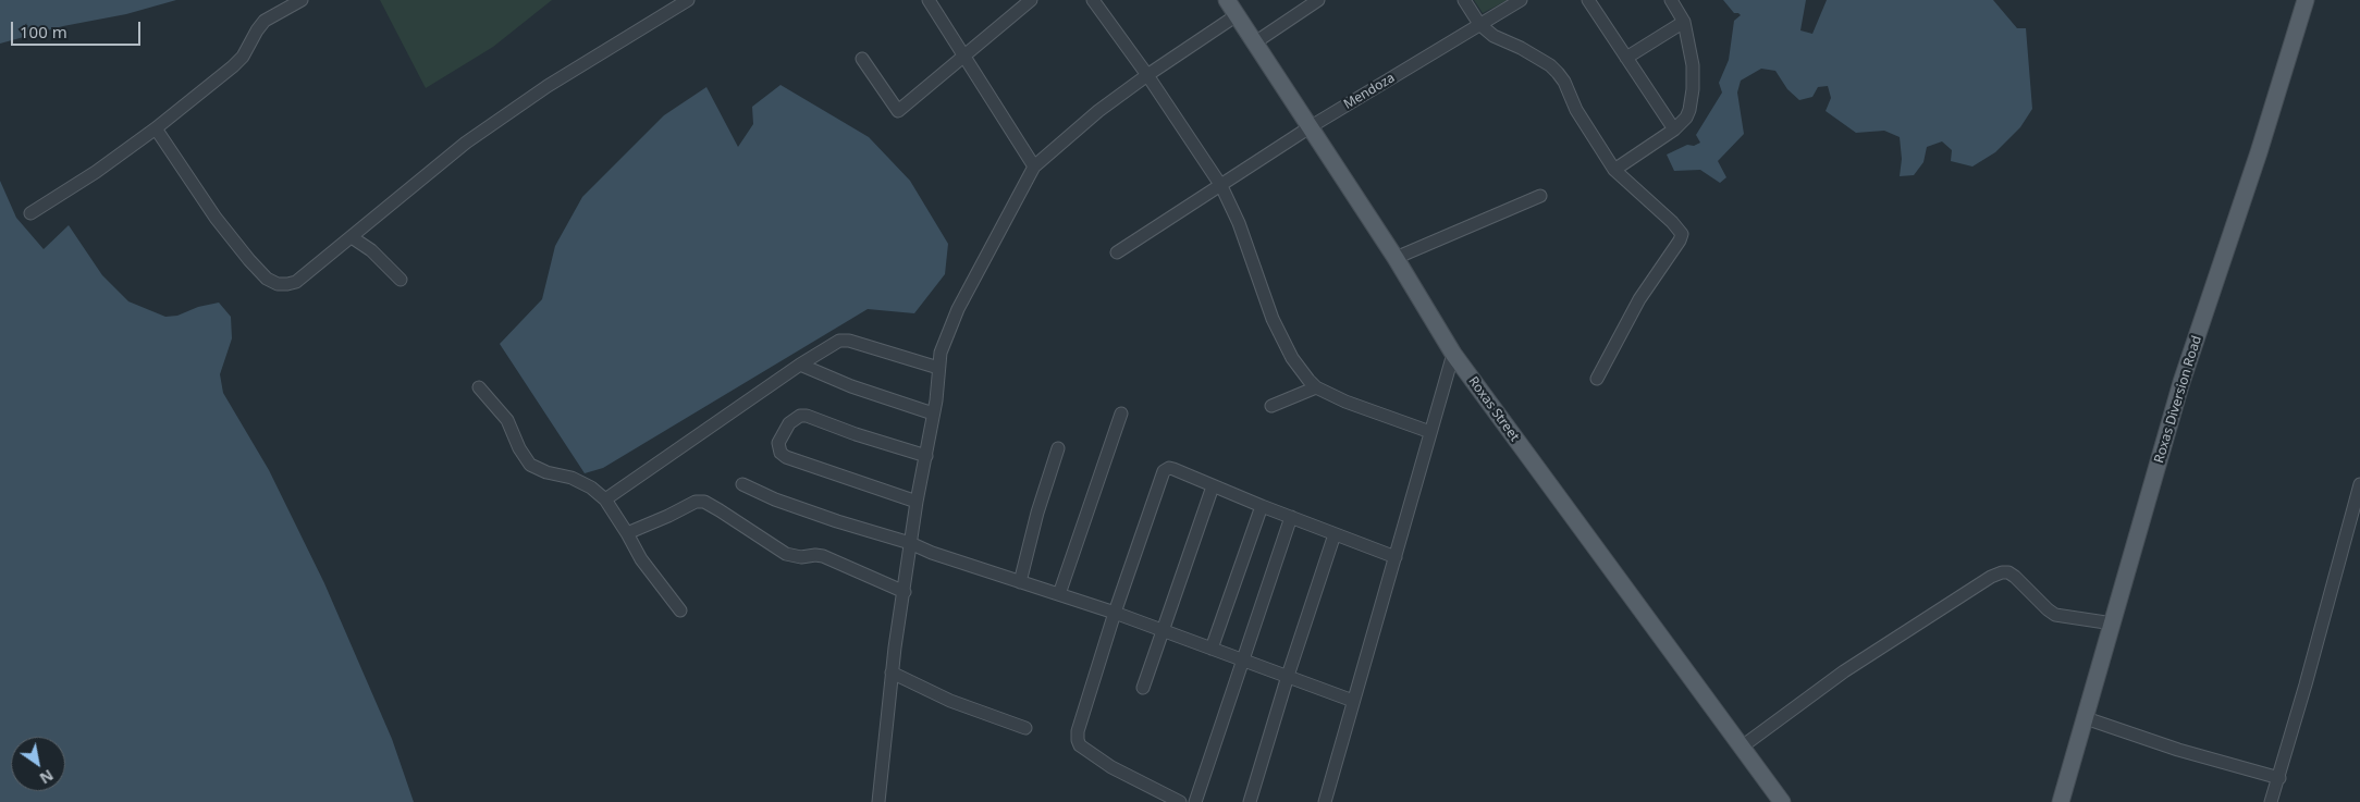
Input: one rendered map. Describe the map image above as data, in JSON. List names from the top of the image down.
{
  "streets": {
    "main road": ["Roxas Diversion Road", "Roxas Street"],
    "street": ["Mendoza"]
  },
  "crossings": [
    ["Mendoza", "Roxas Street"]
  ],
  "scale_bar": "100 m",
  "north": "bottom right"
}
